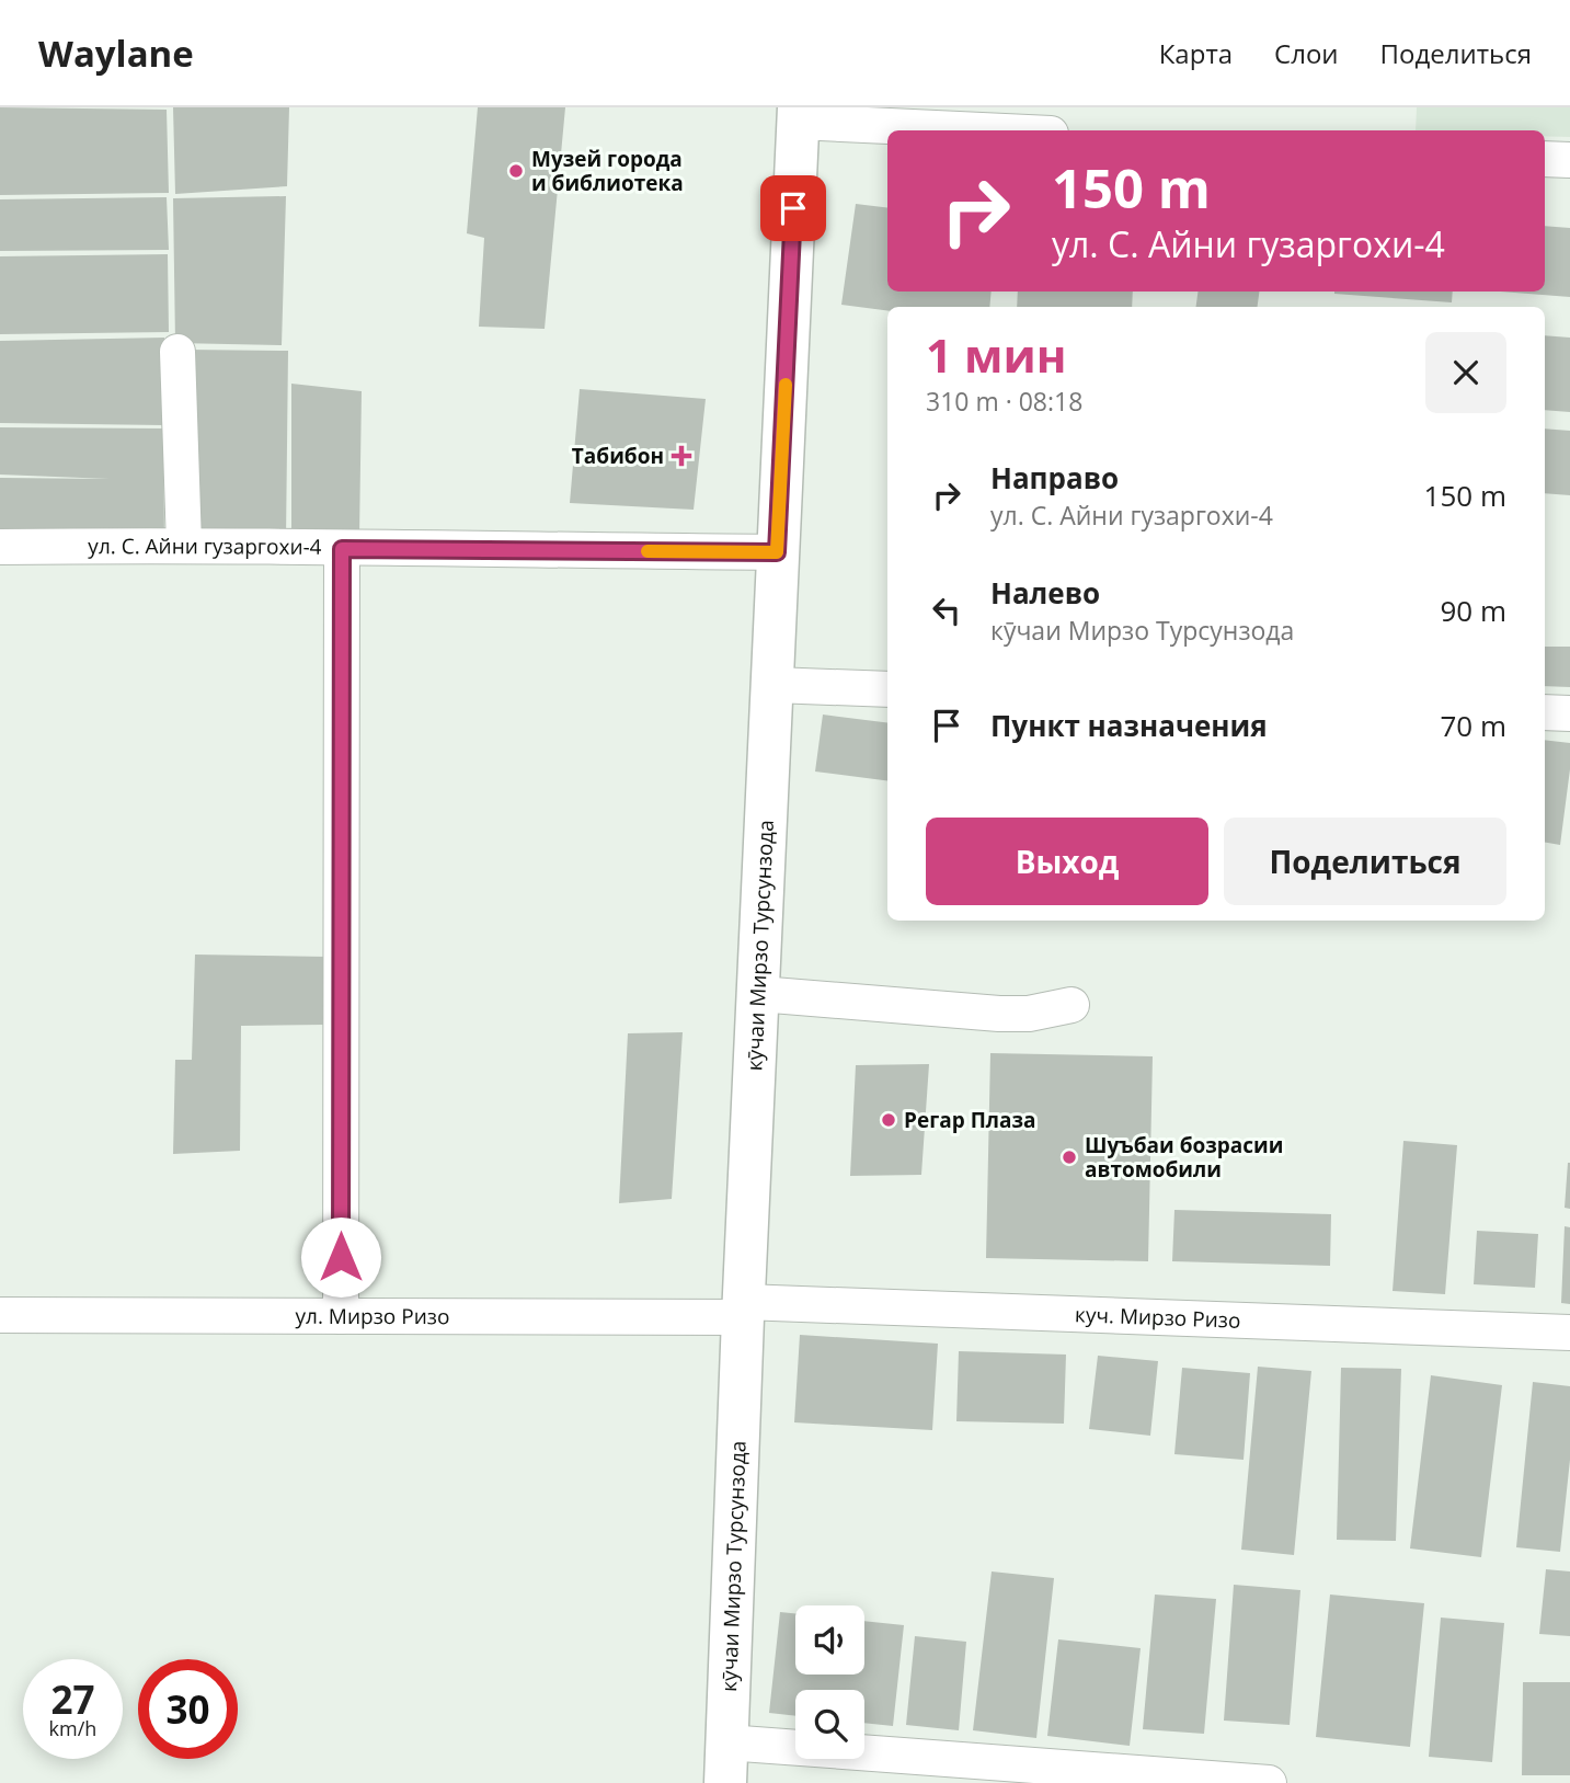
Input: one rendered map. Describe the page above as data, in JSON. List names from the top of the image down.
{
  "streets": {
    "main road": ["кӯчаи Мирзо Турсунзода"],
    "street": ["ул. С. Айни гузаргохи-4", "ул. Мирзо Ризо", "куч. Мирзо Ризо"]
  },
  "crossings": [
    ["ул. С. Айни гузаргохи-4", "кӯчаи Мирзо Турсунзода"],
    ["кӯчаи Мирзо Турсунзода", "ул. Мирзо Ризо"],
    ["кӯчаи Мирзо Турсунзода", "куч. Мирзо Ризо"],
    ["ул. Мирзо Ризо", "куч. Мирзо Ризо"]
  ],
  "places": {
    "other": ["Музей города и библиотека", "Регар Плаза", "Шуъбаи бозрасии автомобили"],
    "health": ["Табибон"]
  },
  "page": {
    "header": "Waylane",
    "nav": ["Карта", "Слои", "Поделиться"],
    "turn": ["150 m", "ул. С. Айни гузаргохи-4"],
    "heading": ["1 мин", "310 m · 08:18"],
    "list": [
      {
        "name": "Направо",
        "note": "ул. С. Айни гузаргохи-4",
        "value": "150 m"
      },
      {
        "name": "Налево",
        "note": "кӯчаи Мирзо Турсунзода",
        "value": "90 m"
      },
      {
        "name": "Пункт назначения",
        "value": "70 m"
      }
    ],
    "buttons": ["Выход", "Поделиться"],
    "speed": "27 km/h",
    "limit": "30"
  }
}
